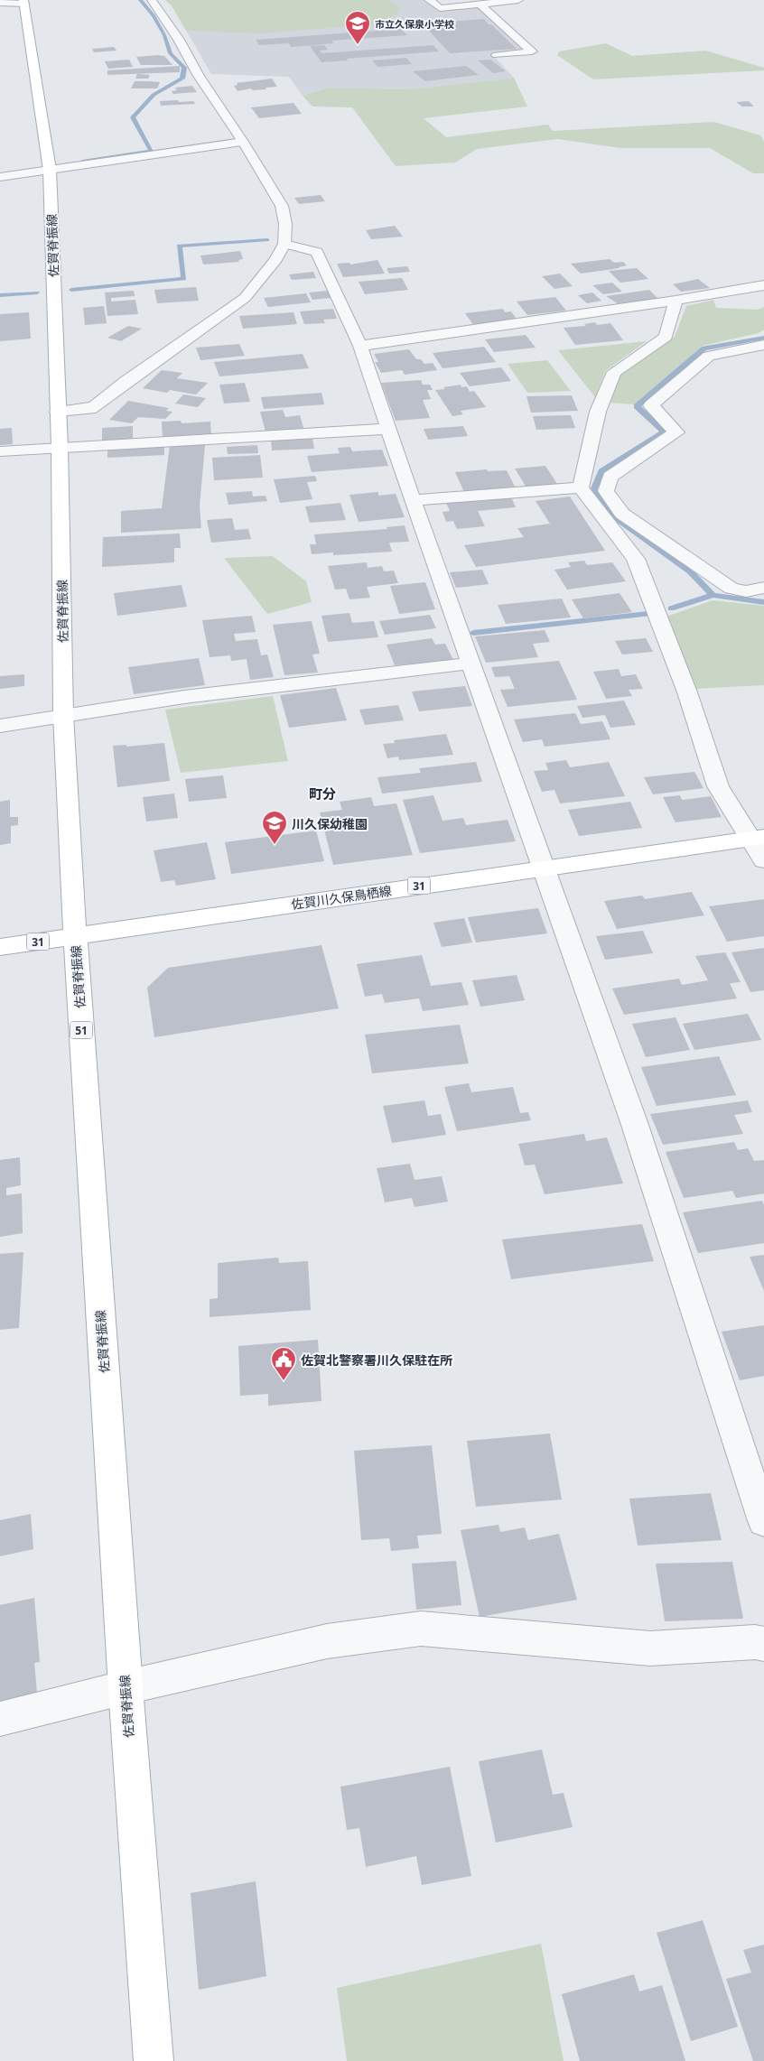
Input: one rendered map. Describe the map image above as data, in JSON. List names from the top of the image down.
{
  "streets": {
    "main road": [
      "佐賀脊振線",
      "31",
      "佐賀川久保鳥栖線",
      "51"
    ]
  },
  "crossings": [
    ["佐賀脊振線", "佐賀川久保鳥栖線"]
  ],
  "districts": ["町分"],
  "places": {
    "school or university": ["市立久保泉小学校", "川久保幼稚園"],
    "public building": ["佐賀北警察署川久保駐在所"]
  }
}
